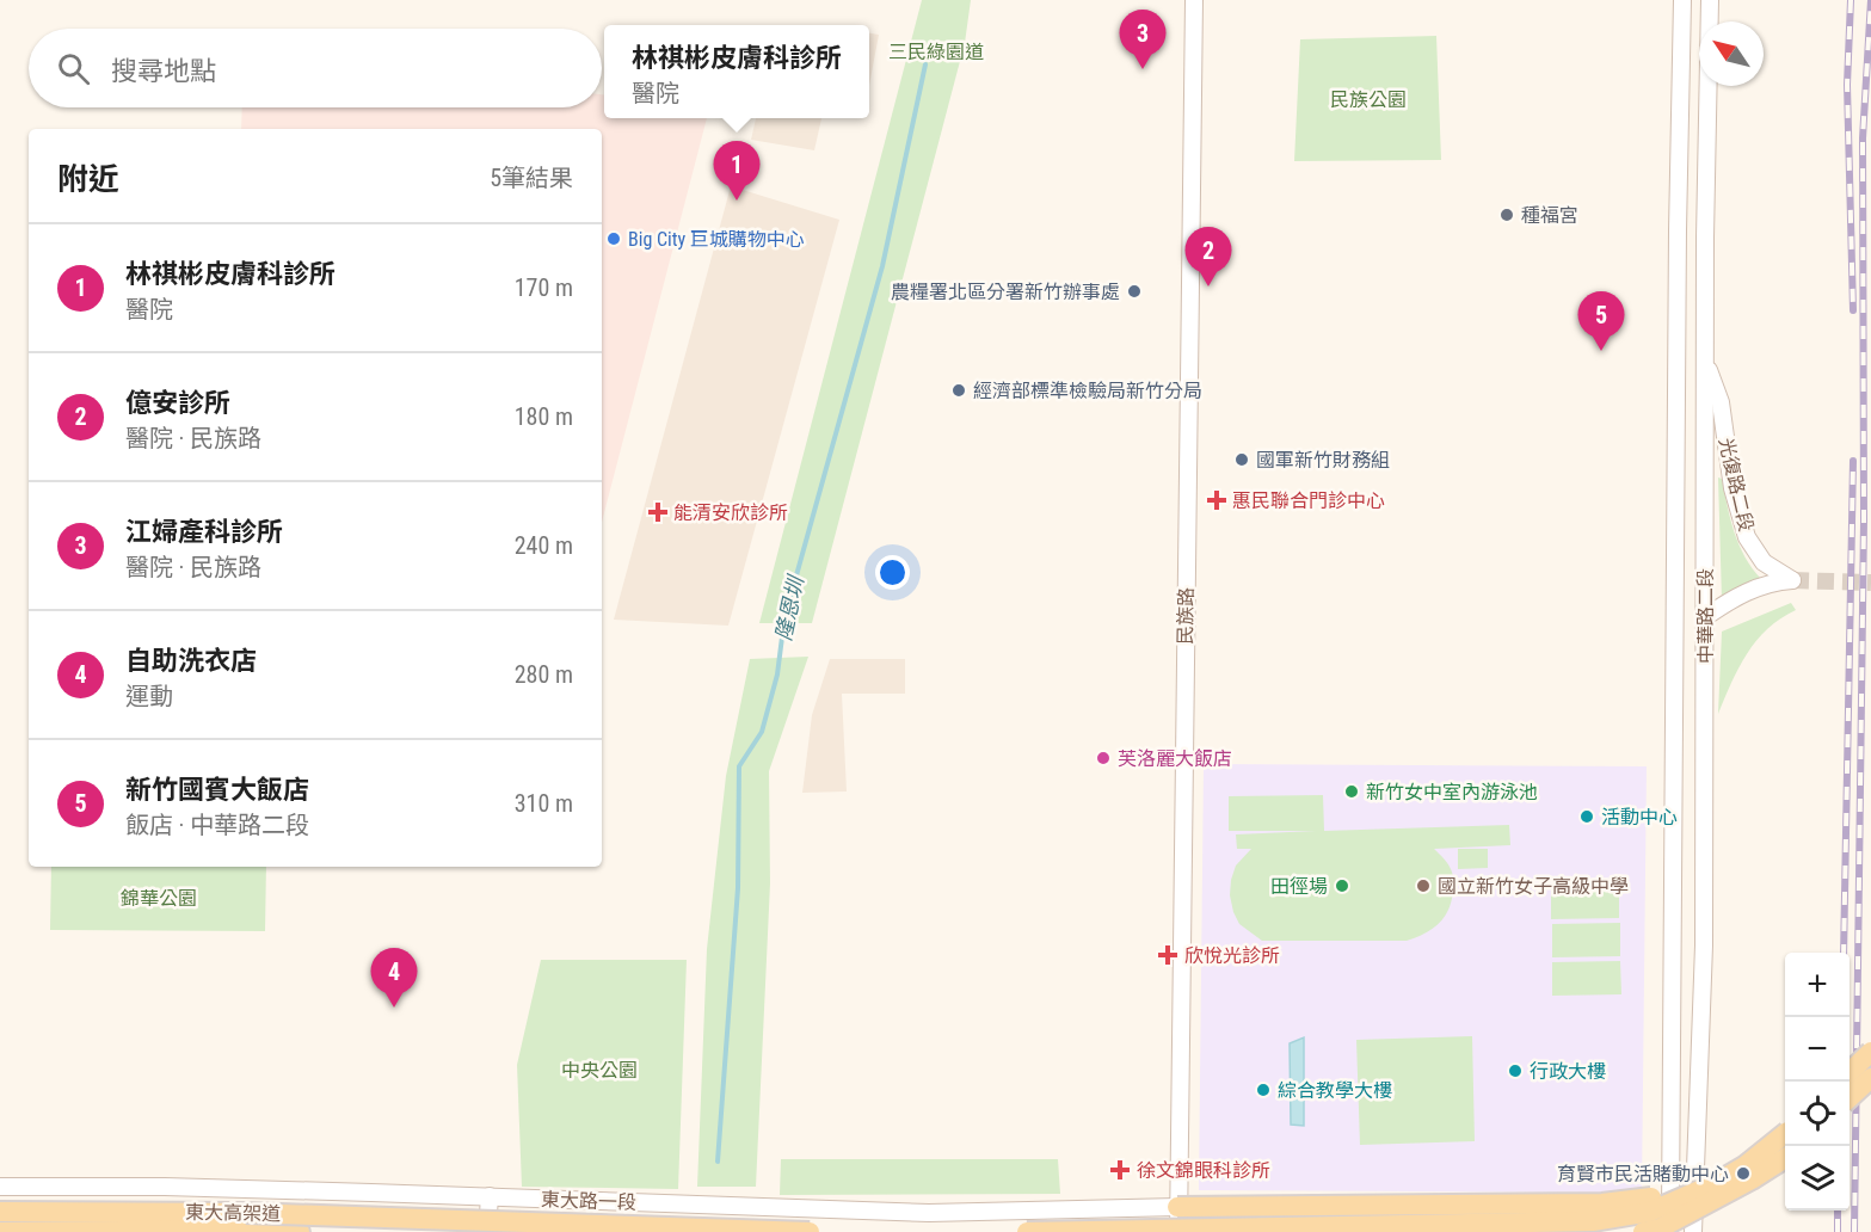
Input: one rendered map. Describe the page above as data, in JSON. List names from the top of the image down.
{
  "streets": {
    "main road": ["東大高架道"],
    "street": [
      "光復路二段",
      "民族路",
      "中華路二段",
      "東大路一段"
    ]
  },
  "crossings": [
    ["光復路二段", "中華路二段"],
    ["民族路", "東大路一段"]
  ],
  "water": ["隆恩圳"],
  "parks": [
    "三民綠園道",
    "民族公園",
    "錦華公園",
    "中央公園"
  ],
  "places": {
    "other": [
      "種福宮",
      "Big City 巨城購物中心",
      "農糧署北區分署新竹辦事處",
      "經濟部標準檢驗局新竹分局",
      "國軍新竹財務組",
      "芙洛麗大飯店",
      "新竹女中室內游泳池",
      "活動中心",
      "田徑場",
      "國立新竹女子高級中學",
      "行政大樓",
      "綜合教學大樓",
      "育賢市民活賭動中心"
    ],
    "health": [
      "惠民聯合門診中心",
      "能清安欣診所",
      "欣悅光診所",
      "徐文錦眼科診所"
    ]
  },
  "north": "top left",
  "page": {
    "pins": [
      "3",
      "1",
      "2",
      "5",
      "4"
    ],
    "popup": ["林祺彬皮膚科診所", "醫院"],
    "search": "搜尋地點",
    "heading": ["附近", "5筆結果"],
    "list": [
      {
        "mark": "1",
        "name": "林祺彬皮膚科診所",
        "note": "醫院",
        "value": "170 m"
      },
      {
        "mark": "2",
        "name": "億安診所",
        "note": "醫院 · 民族路",
        "value": "180 m"
      },
      {
        "mark": "3",
        "name": "江婦產科診所",
        "note": "醫院 · 民族路",
        "value": "240 m"
      },
      {
        "mark": "4",
        "name": "自助洗衣店",
        "note": "運動",
        "value": "280 m"
      },
      {
        "mark": "5",
        "name": "新竹國賓大飯店",
        "note": "飯店 · 中華路二段",
        "value": "310 m"
      }
    ],
    "map_buttons": ["+", "−"]
  }
}
